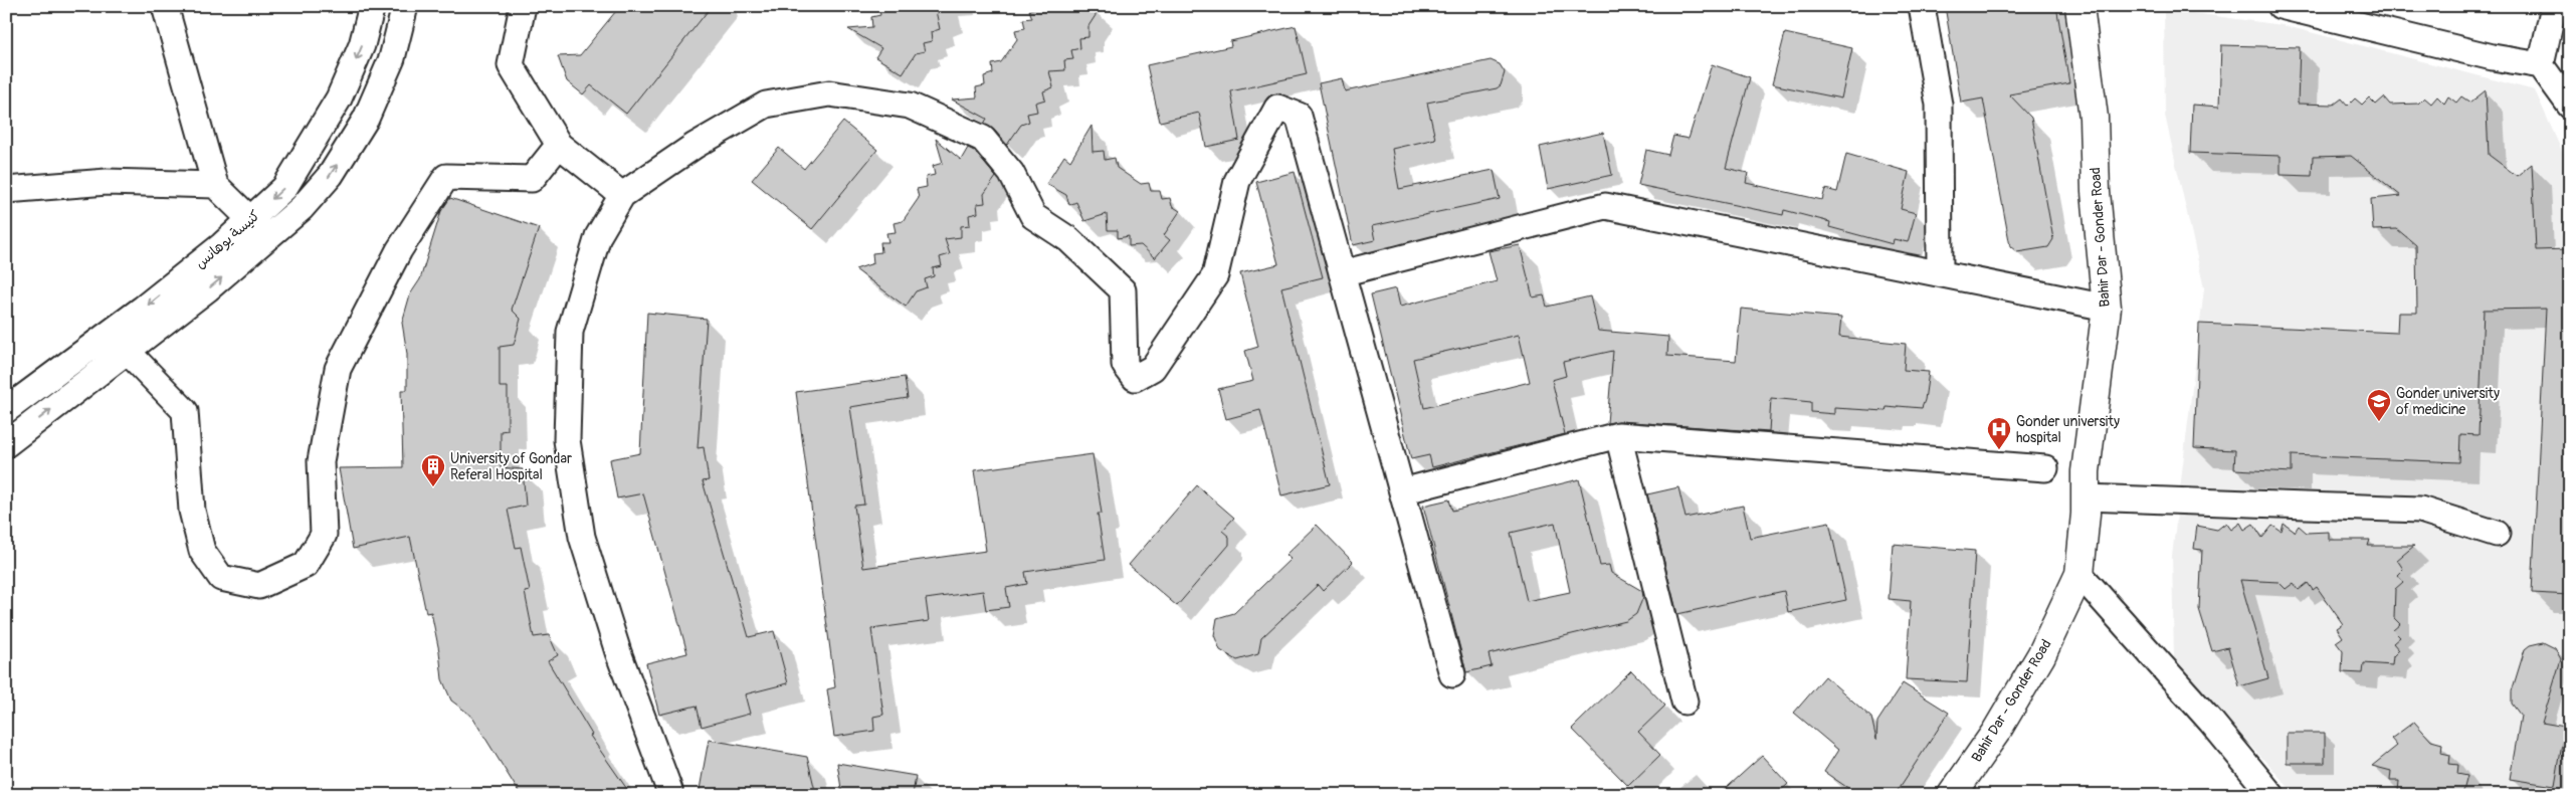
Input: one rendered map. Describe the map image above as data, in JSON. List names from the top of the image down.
{
  "streets": {
    "highway": ["Bahir Dar - Gonder Road"],
    "street": ["كنيسة يوهانس"]
  },
  "places": {
    "school or university": ["Gonder university of medicine"],
    "hospital": ["Gonder university hospital"],
    "building": ["University of Gondar Referal Hospital"]
  }
}
